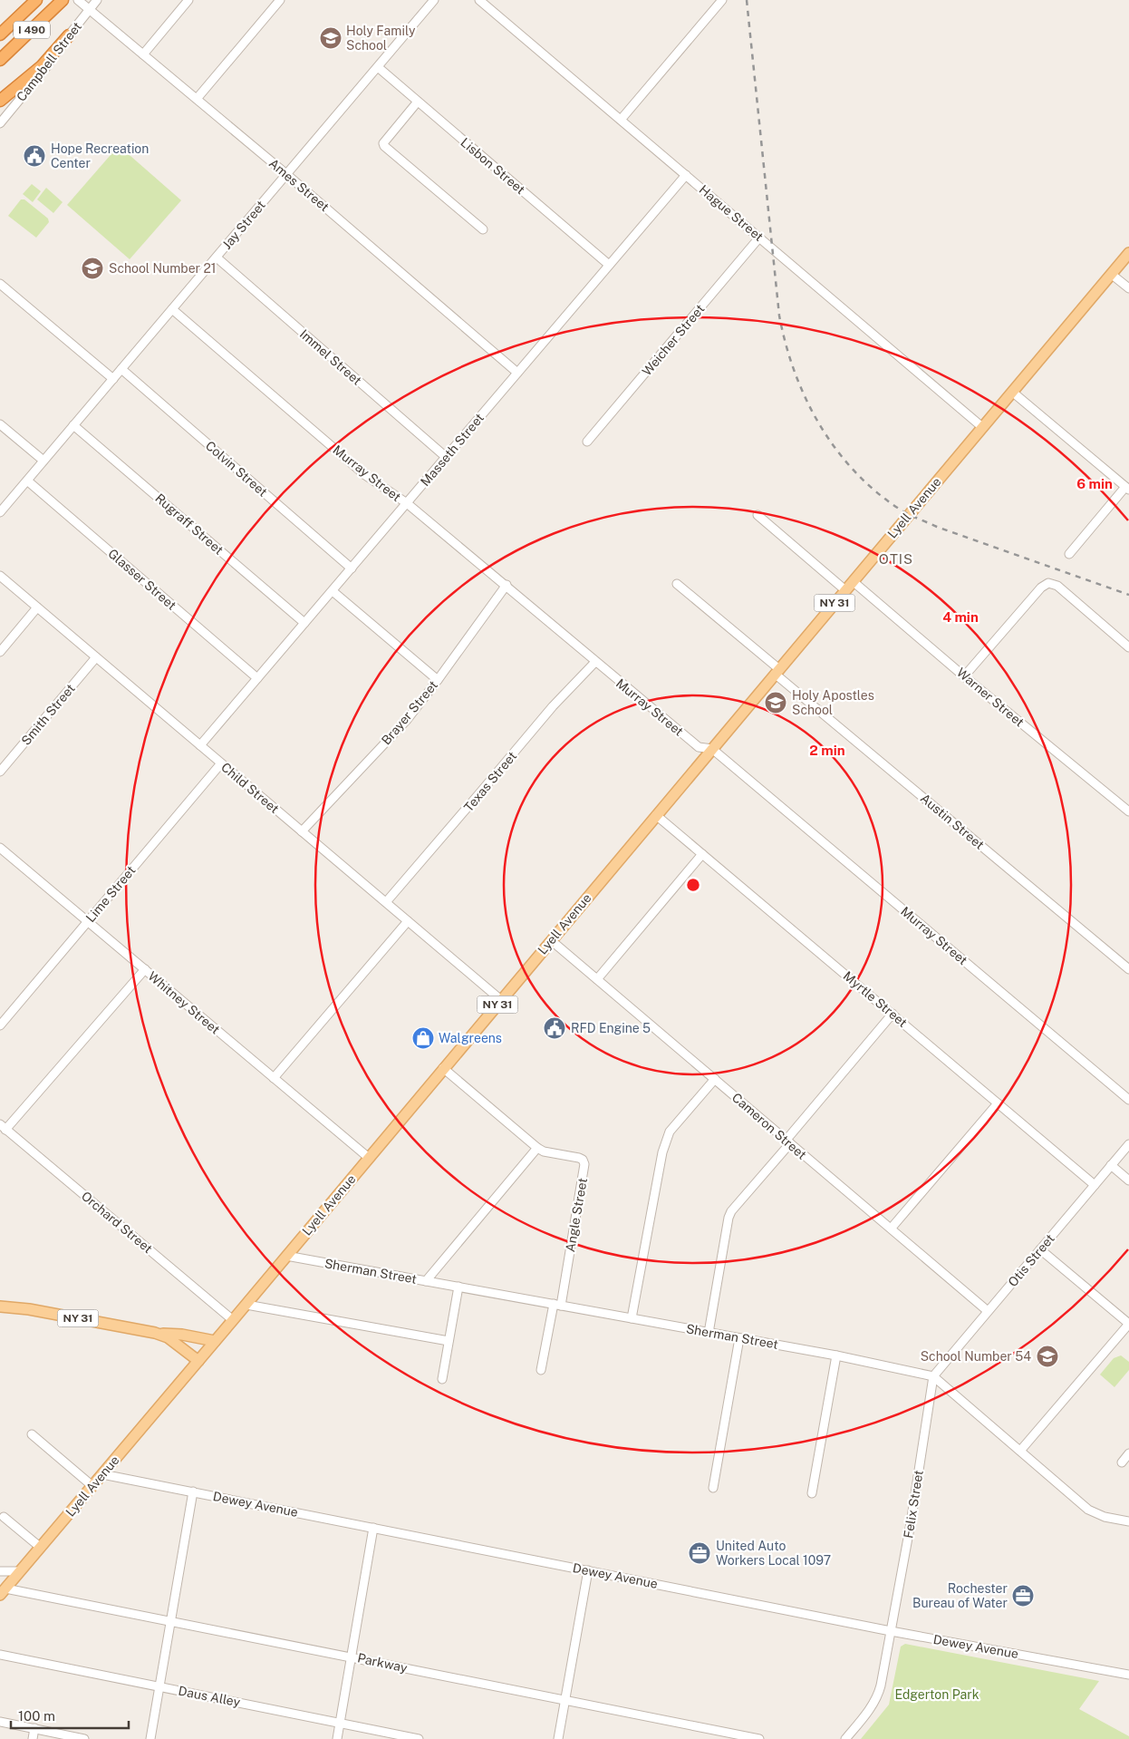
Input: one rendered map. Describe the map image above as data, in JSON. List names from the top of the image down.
{
  "streets": {
    "highway": ["I 490"],
    "main road": ["Lyell Avenue", "NY 31"],
    "street": [
      "Campbell Street",
      "Lisbon Street",
      "Ames Street",
      "Hague Street",
      "Jay Street",
      "Weicher Street",
      "Immel Street",
      "Masseth Street",
      "Colvin Street",
      "Murray Street",
      "Rugraff Street",
      "Glasser Street",
      "Warner Street",
      "Brayer Street",
      "Smith Street",
      "Texas Street",
      "Child Street",
      "Austin Street",
      "Lime Street",
      "Myrtle Street",
      "Whitney Street",
      "Cameron Street",
      "Angle Street",
      "Orchard Street",
      "Otis Street",
      "Sherman Street",
      "Dewey Avenue",
      "Felix Street",
      "Parkway",
      "Daus Alley"
    ]
  },
  "crossings": [
    ["Campbell Street", "Ames Street"],
    ["Lisbon Street", "Jay Street"],
    ["Lisbon Street", "Masseth Street"],
    ["Ames Street", "Jay Street"],
    ["Ames Street", "Masseth Street"],
    ["Hague Street", "Weicher Street"],
    ["Hague Street", "Masseth Street"],
    ["Hague Street", "Lyell Avenue"],
    ["Jay Street", "Immel Street"],
    ["Jay Street", "Colvin Street"],
    ["Jay Street", "Murray Street"],
    ["Jay Street", "Rugraff Street"],
    ["Jay Street", "Glasser Street"],
    ["Immel Street", "Masseth Street"],
    ["Masseth Street", "Colvin Street"],
    ["Masseth Street", "Murray Street"],
    ["Masseth Street", "Rugraff Street"],
    ["Masseth Street", "Glasser Street"],
    ["Masseth Street", "Child Street"],
    ["Murray Street", "Lyell Avenue"],
    ["Murray Street", "Brayer Street"],
    ["Murray Street", "Texas Street"],
    ["Lyell Avenue", "NY 31"],
    ["Lyell Avenue", "Warner Street"],
    ["Lyell Avenue", "Child Street"],
    ["Lyell Avenue", "Austin Street"],
    ["Lyell Avenue", "Myrtle Street"],
    ["Lyell Avenue", "Whitney Street"],
    ["Lyell Avenue", "Cameron Street"],
    ["Lyell Avenue", "Angle Street"],
    ["Lyell Avenue", "Orchard Street"],
    ["Lyell Avenue", "Sherman Street"],
    ["Lyell Avenue", "Dewey Avenue"],
    ["Lyell Avenue", "Parkway"],
    ["Brayer Street", "Child Street"],
    ["Smith Street", "Child Street"],
    ["Texas Street", "Child Street"],
    ["Child Street", "Lime Street"],
    ["Lime Street", "Whitney Street"],
    ["Myrtle Street", "Otis Street"],
    ["Cameron Street", "Otis Street"],
    ["Angle Street", "Sherman Street"],
    ["Otis Street", "Sherman Street"],
    ["Otis Street", "Felix Street"],
    ["Sherman Street", "Felix Street"],
    ["Dewey Avenue", "Felix Street"]
  ],
  "districts": ["OTIS"],
  "parks": ["Edgerton Park"],
  "places": {
    "school or university": [
      "Holy Family School",
      "School Number 21",
      "Holy Apostles School",
      "School Number 54"
    ],
    "public building": ["Hope Recreation Center", "RFD Engine 5"],
    "shop": ["Walgreens"],
    "office": ["United Auto Workers Local 1097", "Rochester Bureau of Water"]
  },
  "scale_bar": "100 m",
  "rings": ["6 min", "4 min", "2 min"]
}
